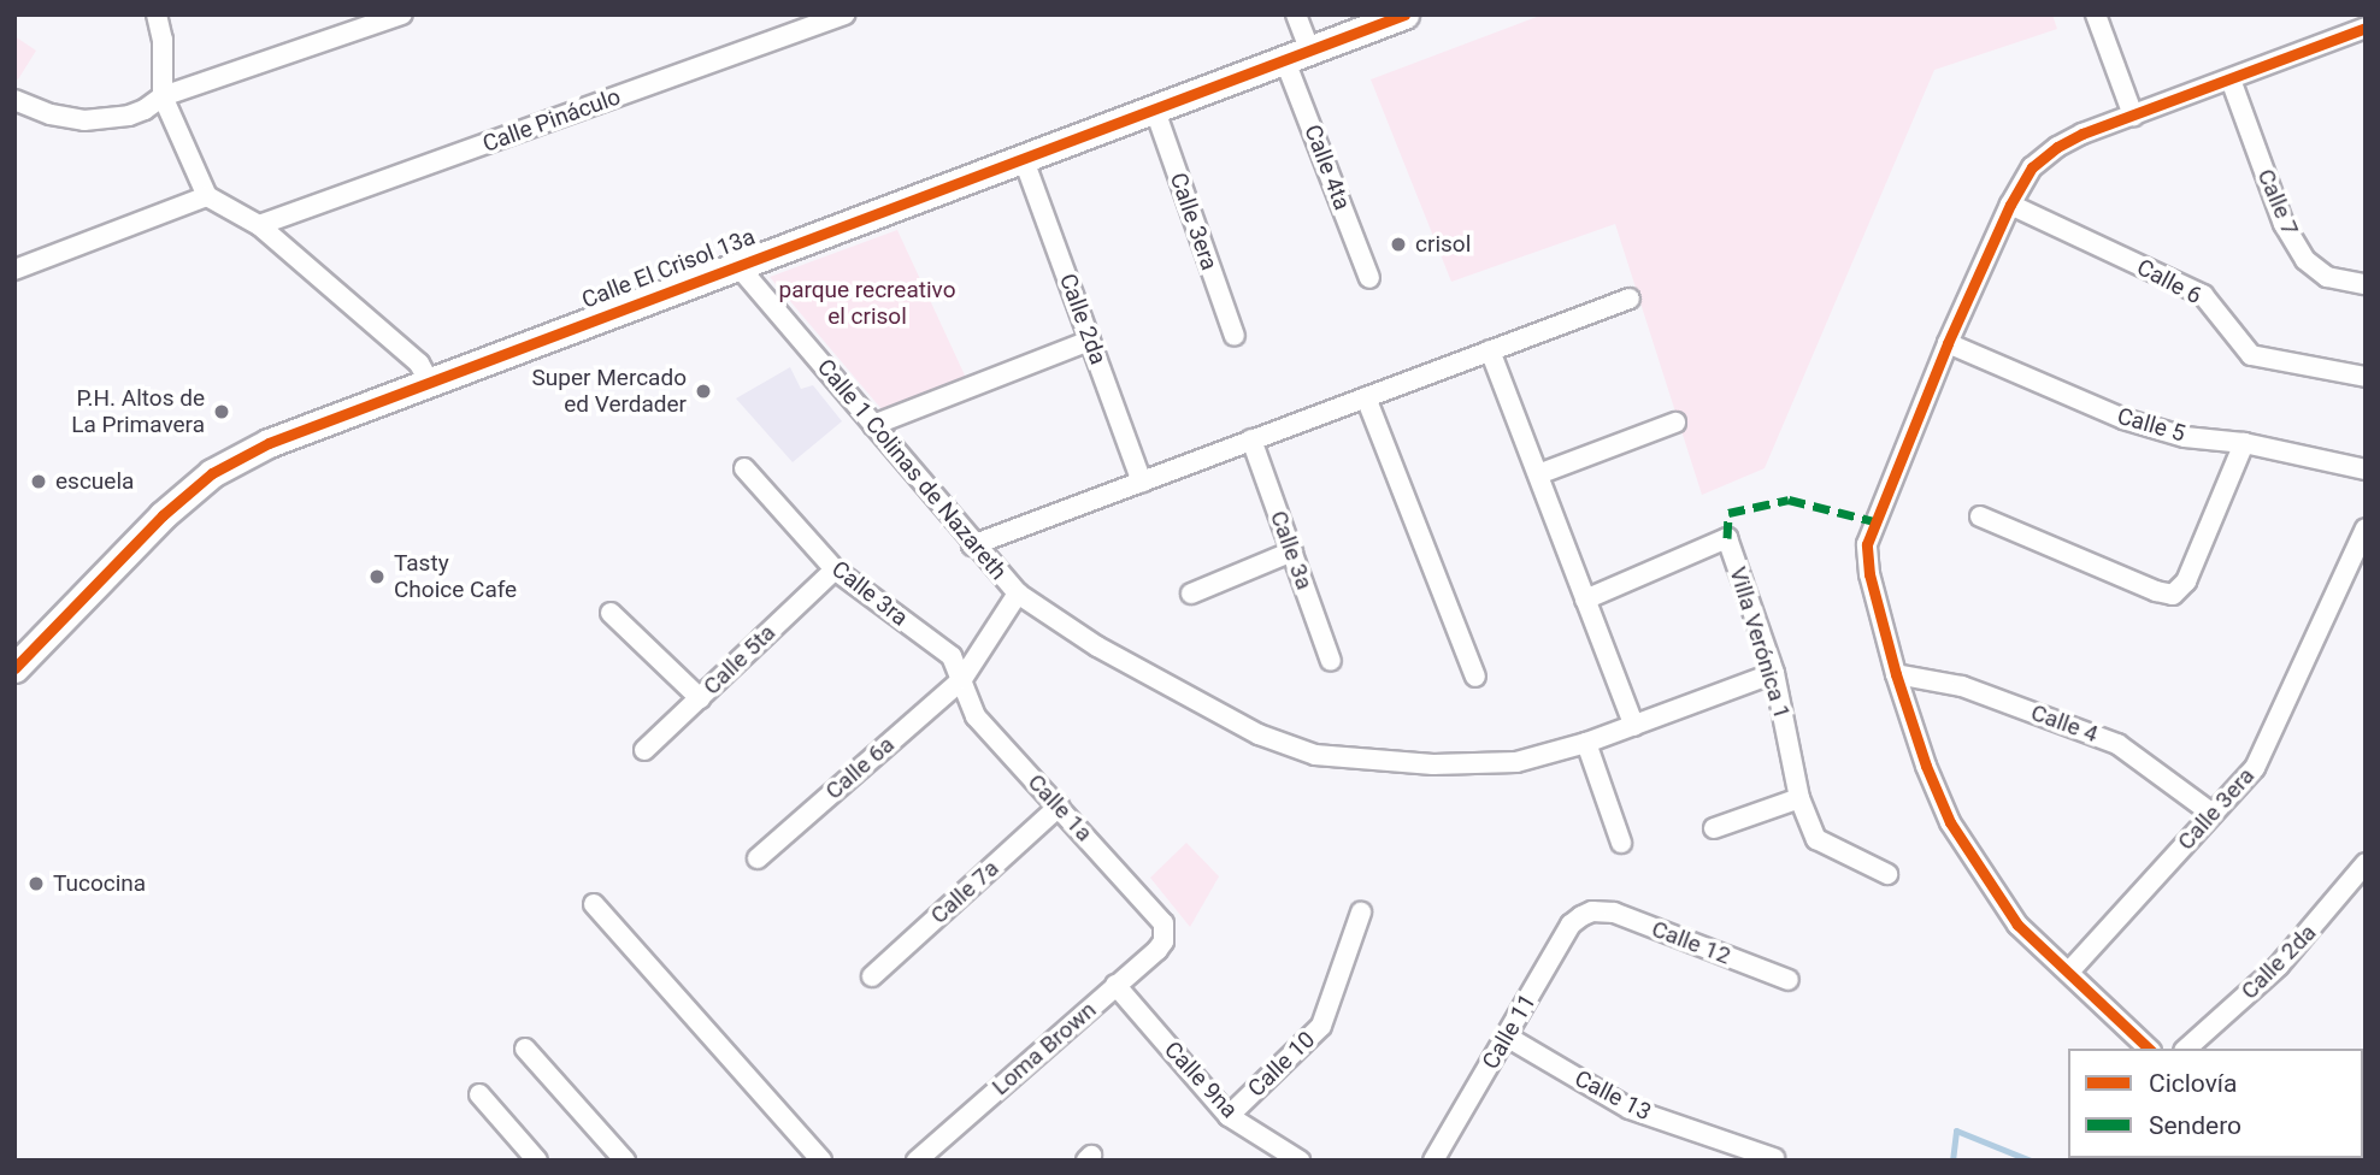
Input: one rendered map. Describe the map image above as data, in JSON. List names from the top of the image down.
{
  "streets": {
    "street": [
      "Calle Pináculo",
      "Calle 4ta",
      "Calle 7",
      "Calle 3era",
      "Calle El Crisol 13a",
      "Calle 6",
      "Calle 2da",
      "Calle 5",
      "Calle 1 Colinas de Nazareth",
      "Calle 3a",
      "Calle 3ra",
      "Villa Verónica 1",
      "Calle 5ta",
      "Calle 4",
      "Calle 6a",
      "Calle 1a",
      "Calle 7a",
      "Calle 12",
      "Calle 11",
      "Loma Brown",
      "Calle 10",
      "Calle 9na",
      "Calle 13"
    ]
  },
  "crossings": [
    ["Calle 4ta", "Calle El Crisol 13a"],
    ["Calle 3era", "Calle El Crisol 13a"],
    ["Calle 3era", "Calle 4"],
    ["Calle El Crisol 13a", "Calle 2da"],
    ["Calle El Crisol 13a", "Calle 1 Colinas de Nazareth"],
    ["Calle 1 Colinas de Nazareth", "Villa Verónica 1"],
    ["Calle 1 Colinas de Nazareth", "Calle 6a"],
    ["Calle 3ra", "Calle 5ta"],
    ["Calle 3ra", "Calle 6a"],
    ["Calle 3ra", "Calle 1a"],
    ["Calle 6a", "Calle 1a"],
    ["Calle 1a", "Calle 7a"],
    ["Calle 1a", "Loma Brown"],
    ["Calle 12", "Calle 11"],
    ["Calle 11", "Calle 13"],
    ["Loma Brown", "Calle 9na"],
    ["Calle 10", "Calle 9na"]
  ],
  "parks": ["parque recreativo el crisol"],
  "places": [
    "crisol",
    "Super Mercado ed Verdader",
    "P.H. Altos de La Primavera",
    "escuela",
    "Tasty Choice Cafe",
    "Tucocina"
  ],
  "legend": ["Ciclovía", "Sendero"]
}
